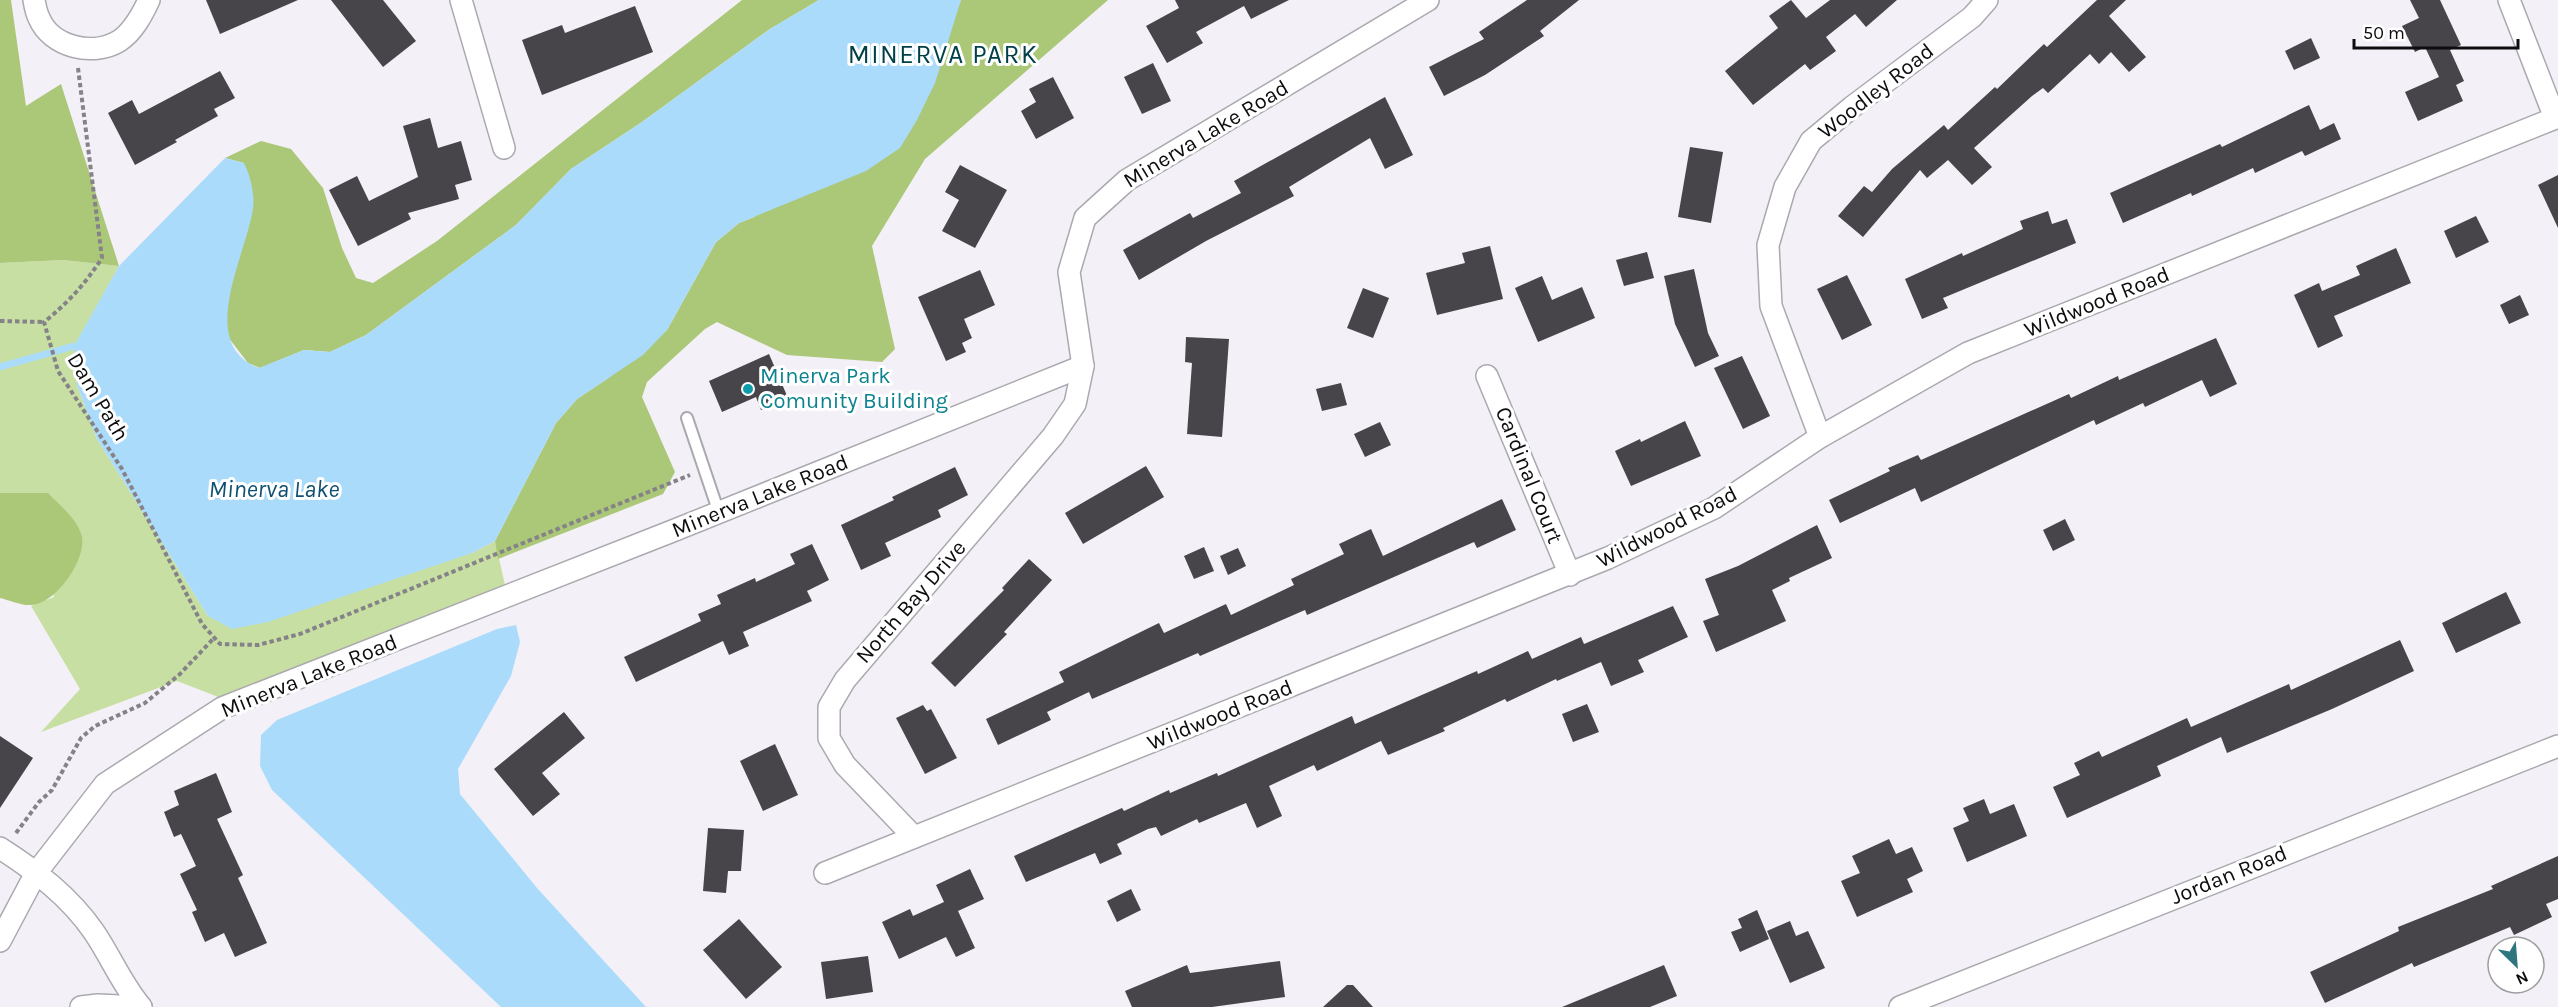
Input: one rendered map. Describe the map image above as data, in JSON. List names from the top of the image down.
{
  "streets": {
    "street": [
      "Woodley Road",
      "Minerva Lake Road",
      "Wildwood Road",
      "Cardinal Court",
      "North Bay Drive",
      "Jordan Road"
    ],
    "path": ["Dam Path"]
  },
  "crossings": [
    ["Woodley Road", "Wildwood Road"],
    ["Minerva Lake Road", "North Bay Drive"],
    ["Wildwood Road", "Cardinal Court"],
    ["Wildwood Road", "North Bay Drive"]
  ],
  "districts": ["MINERVA PARK"],
  "water": ["Minerva Lake"],
  "places": ["Minerva Park Comunity Building"],
  "scale_bar": "50 m",
  "north": "bottom right"
}
